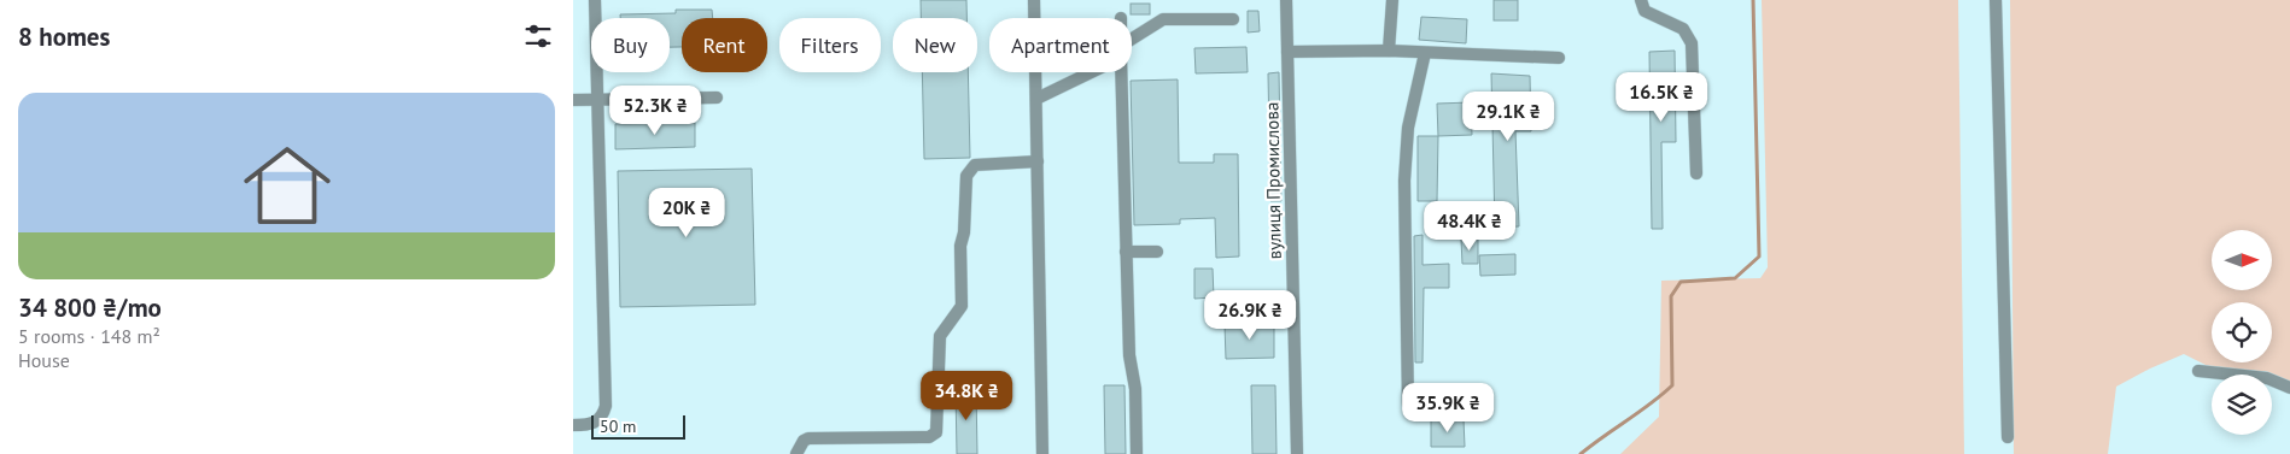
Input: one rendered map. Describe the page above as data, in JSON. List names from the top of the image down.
{
  "streets": {
    "street": ["вулиця Промислова"]
  },
  "scale_bar": "50 m",
  "north": "right",
  "page": {
    "heading": "8 homes",
    "chip": [
      "Buy",
      "Rent",
      "Filters",
      "New",
      "Apartment"
    ],
    "list": [
      {
        "name": "34 800 ₴/mo",
        "note": "5 rooms · 148 m² · House"
      }
    ],
    "price": [
      "16.5K ₴",
      "52.3K ₴",
      "29.1K ₴",
      "20K ₴",
      "48.4K ₴",
      "26.9K ₴",
      "34.8K ₴",
      "35.9K ₴"
    ],
    "scale": "50 m"
  }
}
